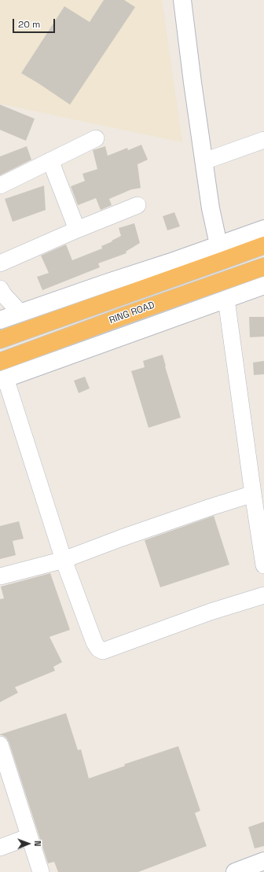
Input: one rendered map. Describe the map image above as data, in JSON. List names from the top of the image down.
{
  "streets": {
    "highway": ["RING ROAD"]
  },
  "scale_bar": "20 m",
  "north": "right"
}
